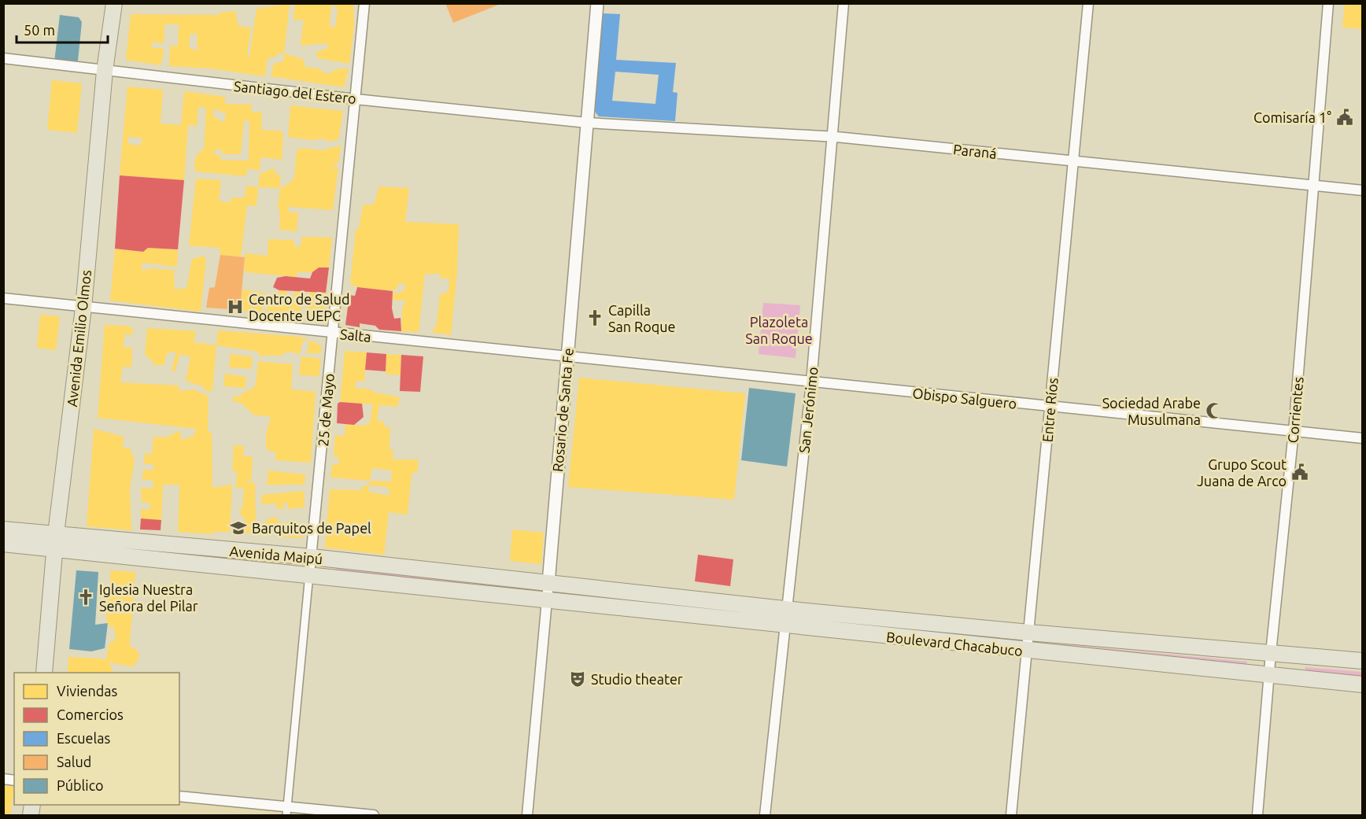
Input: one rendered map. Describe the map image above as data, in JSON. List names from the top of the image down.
{
  "streets": {
    "main road": ["Avenida Emilio Olmos", "Avenida Maipú", "Boulevard Chacabuco"],
    "street": [
      "Santiago del Estero",
      "Paraná",
      "Salta",
      "Obispo Salguero",
      "25 de Mayo",
      "Rosario de Santa Fe",
      "San Jerónimo",
      "Entre Ríos",
      "Corrientes"
    ]
  },
  "crossings": [
    ["Santiago del Estero", "Paraná"],
    ["Santiago del Estero", "Avenida Emilio Olmos"],
    ["Santiago del Estero", "25 de Mayo"],
    ["Santiago del Estero", "Rosario de Santa Fe"],
    ["Paraná", "Rosario de Santa Fe"],
    ["Paraná", "San Jerónimo"],
    ["Paraná", "Entre Ríos"],
    ["Paraná", "Corrientes"],
    ["Salta", "Avenida Emilio Olmos"],
    ["Salta", "Obispo Salguero"],
    ["Salta", "25 de Mayo"],
    ["Salta", "Rosario de Santa Fe"],
    ["Avenida Emilio Olmos", "Avenida Maipú"],
    ["Obispo Salguero", "Rosario de Santa Fe"],
    ["Obispo Salguero", "San Jerónimo"],
    ["Obispo Salguero", "Entre Ríos"],
    ["Obispo Salguero", "Corrientes"],
    ["25 de Mayo", "Avenida Maipú"],
    ["Rosario de Santa Fe", "Avenida Maipú"],
    ["Rosario de Santa Fe", "Boulevard Chacabuco"],
    ["San Jerónimo", "Boulevard Chacabuco"],
    ["Entre Ríos", "Boulevard Chacabuco"],
    ["Corrientes", "Boulevard Chacabuco"],
    ["Avenida Maipú", "Boulevard Chacabuco"]
  ],
  "parks": ["Plazoleta San Roque"],
  "places": {
    "public building": ["Comisaría 1°", "Grupo Scout Juana de Arco"],
    "hospital": ["Centro de Salud Docente UEPC"],
    "church": ["Capilla San Roque", "Iglesia Nuestra Señora del Pilar"],
    "mosque": ["Sociedad Arabe Musulmana"],
    "school or university": ["Barquitos de Papel"],
    "theatre": ["Studio theater"]
  },
  "legend": [
    "Viviendas",
    "Comercios",
    "Escuelas",
    "Salud",
    "Público"
  ],
  "scale_bar": "50 m"
}
